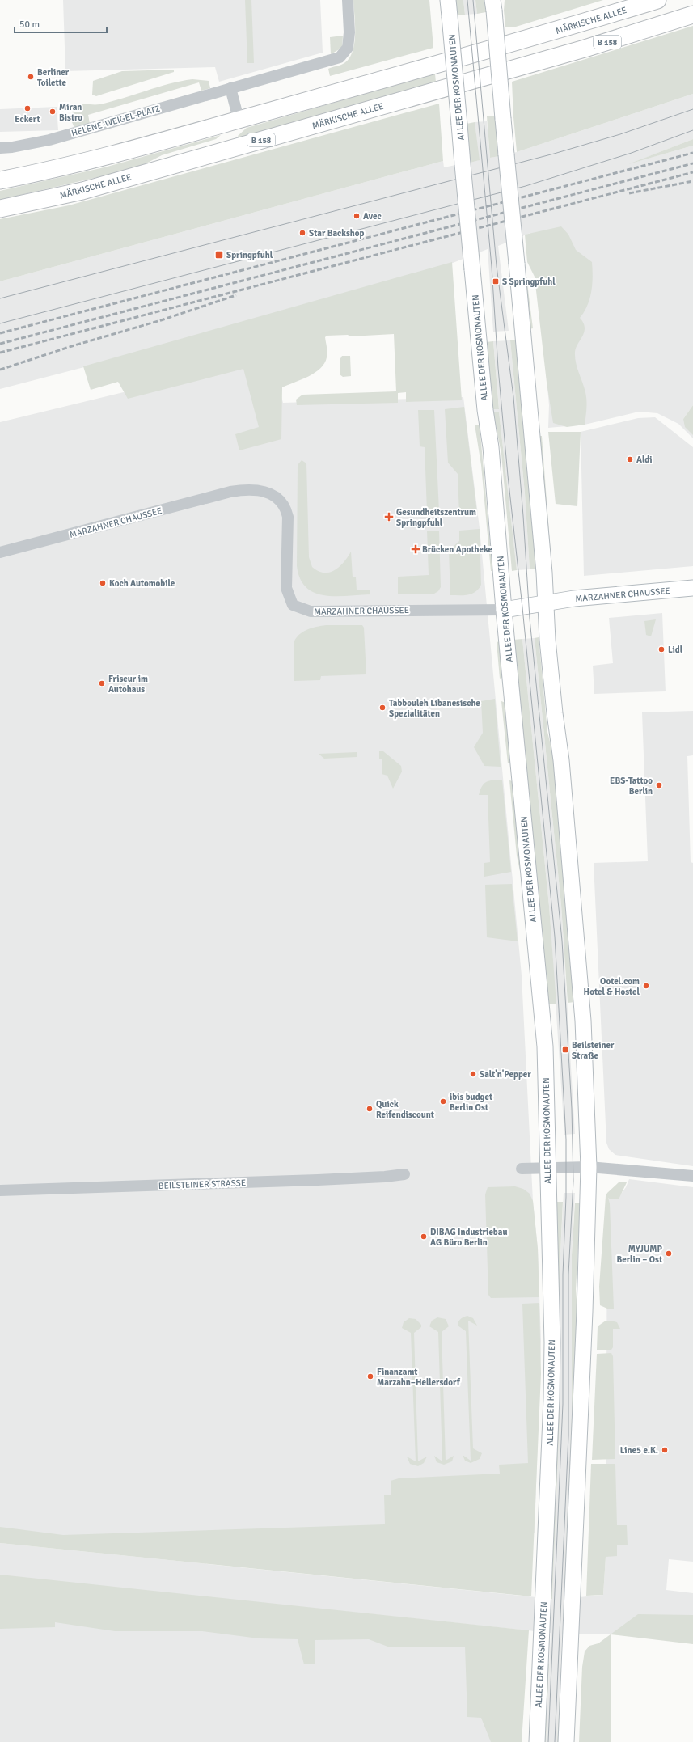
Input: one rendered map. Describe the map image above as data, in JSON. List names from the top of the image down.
{
  "streets": {
    "main road": [
      "MÄRKISCHE ALLEE",
      "B 158",
      "ALLEE DER KOSMONAUTEN",
      "MARZAHNER CHAUSSEE"
    ],
    "street": ["HELENE-WEIGEL-PLATZ", "BEILSTEINER STRASSE"]
  },
  "crossings": [
    ["ALLEE DER KOSMONAUTEN", "MARZAHNER CHAUSSEE"]
  ],
  "places": {
    "other": [
      "Berliner Toilette",
      "Eckert",
      "Miran Bistro",
      "Avec",
      "Star Backshop",
      "Aldi",
      "Koch Automobile",
      "Lidl",
      "Friseur im Autohaus",
      "Tabbouleh Libanesische Spezialitäten",
      "EBS-Tattoo Berlin",
      "Ootel.com Hotel & Hostel",
      "Salt'n'Pepper",
      "ibis budget Berlin Ost",
      "Quick Reifendiscount",
      "DIBAG Industriebau AG Büro Berlin",
      "MYJUMP Berlin – Ost",
      "Finanzamt Marzahn–Hellersdorf",
      "Line5 e.K."
    ],
    "transit": ["Springpfuhl", "S Springpfuhl", "Beilsteiner Straße"],
    "health": ["Gesundheitszentrum Springpfuhl", "Brücken Apotheke"]
  },
  "scale_bar": "50 m"
}
